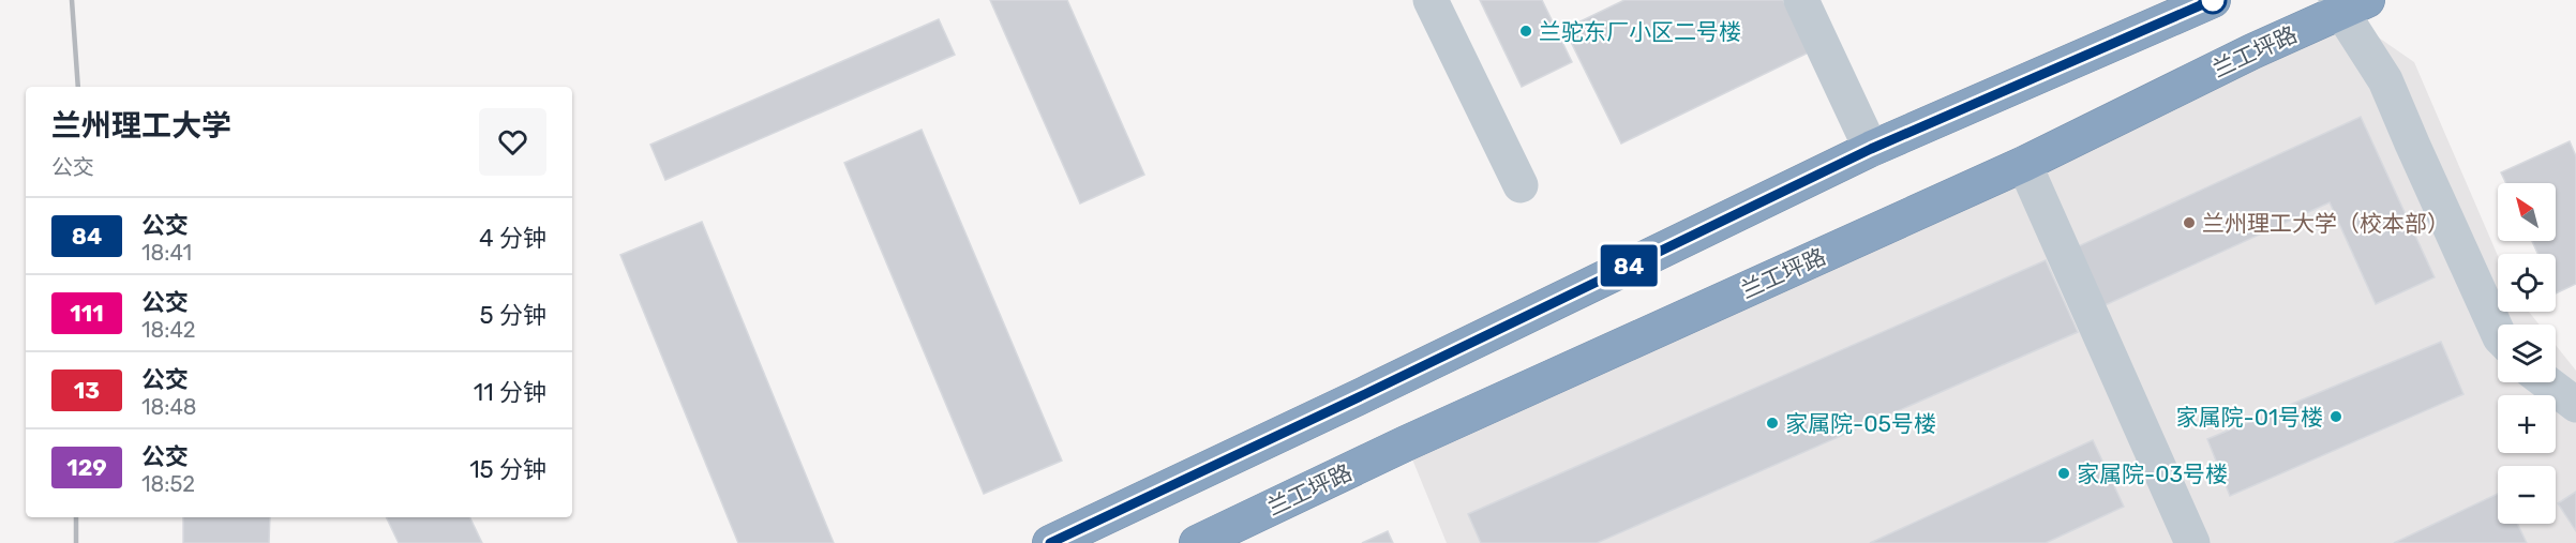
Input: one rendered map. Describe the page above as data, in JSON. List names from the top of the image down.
{
  "streets": {
    "highway": ["兰工坪路"]
  },
  "places": [
    "兰驼东厂小区二号楼",
    "兰州理工大学（校本部）",
    "家属院-01号楼",
    "家属院-05号楼",
    "家属院-03号楼"
  ],
  "lines": ["bus line 84"],
  "north": "top left",
  "page": {
    "on_map": "84",
    "heading": ["兰州理工大学", "公交"],
    "map_buttons": ["+", "−"],
    "list": [
      {
        "mark": "84",
        "name": "公交",
        "note": "18:41",
        "value": "4 分钟"
      },
      {
        "mark": "111",
        "name": "公交",
        "note": "18:42",
        "value": "5 分钟"
      },
      {
        "mark": "13",
        "name": "公交",
        "note": "18:48",
        "value": "11 分钟"
      },
      {
        "mark": "129",
        "name": "公交",
        "note": "18:52",
        "value": "15 分钟"
      }
    ]
  }
}
